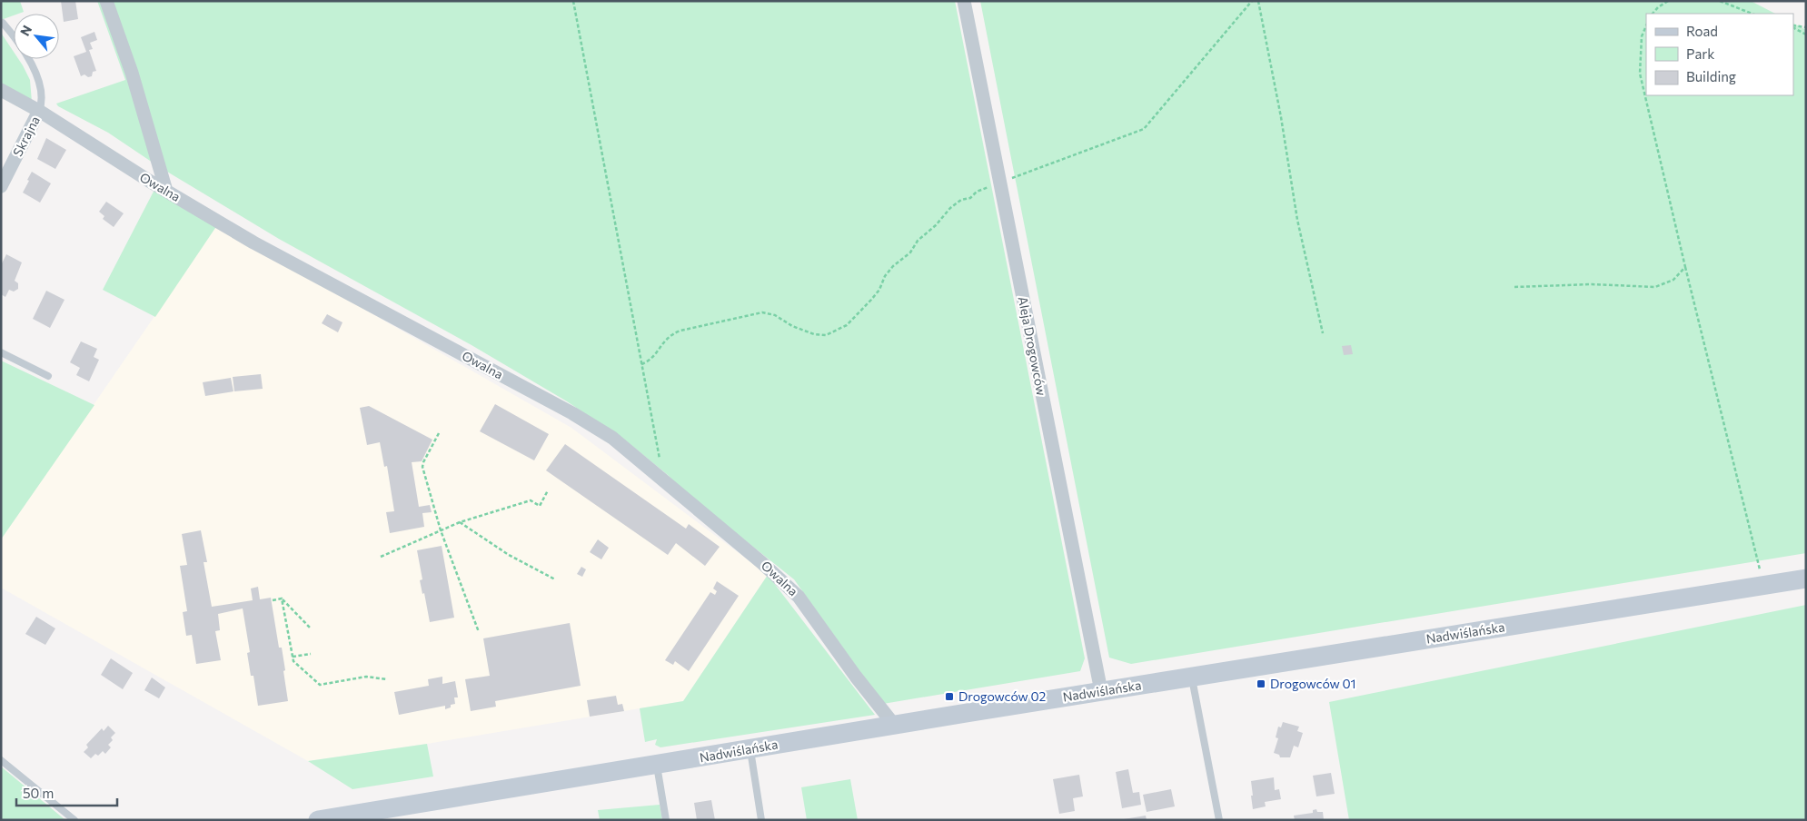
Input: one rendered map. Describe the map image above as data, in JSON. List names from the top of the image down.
{
  "streets": {
    "main road": ["Nadwiślańska"],
    "street": ["Skrajna", "Owalna", "Aleja Drogowców"]
  },
  "crossings": [
    ["Skrajna", "Owalna"],
    ["Owalna", "Nadwiślańska"],
    ["Aleja Drogowców", "Nadwiślańska"]
  ],
  "places": {
    "transit": ["Drogowców 01", "Drogowców 02"]
  },
  "legend": ["Road", "Park", "Building"],
  "scale_bar": "50 m",
  "north": "top left"
}
